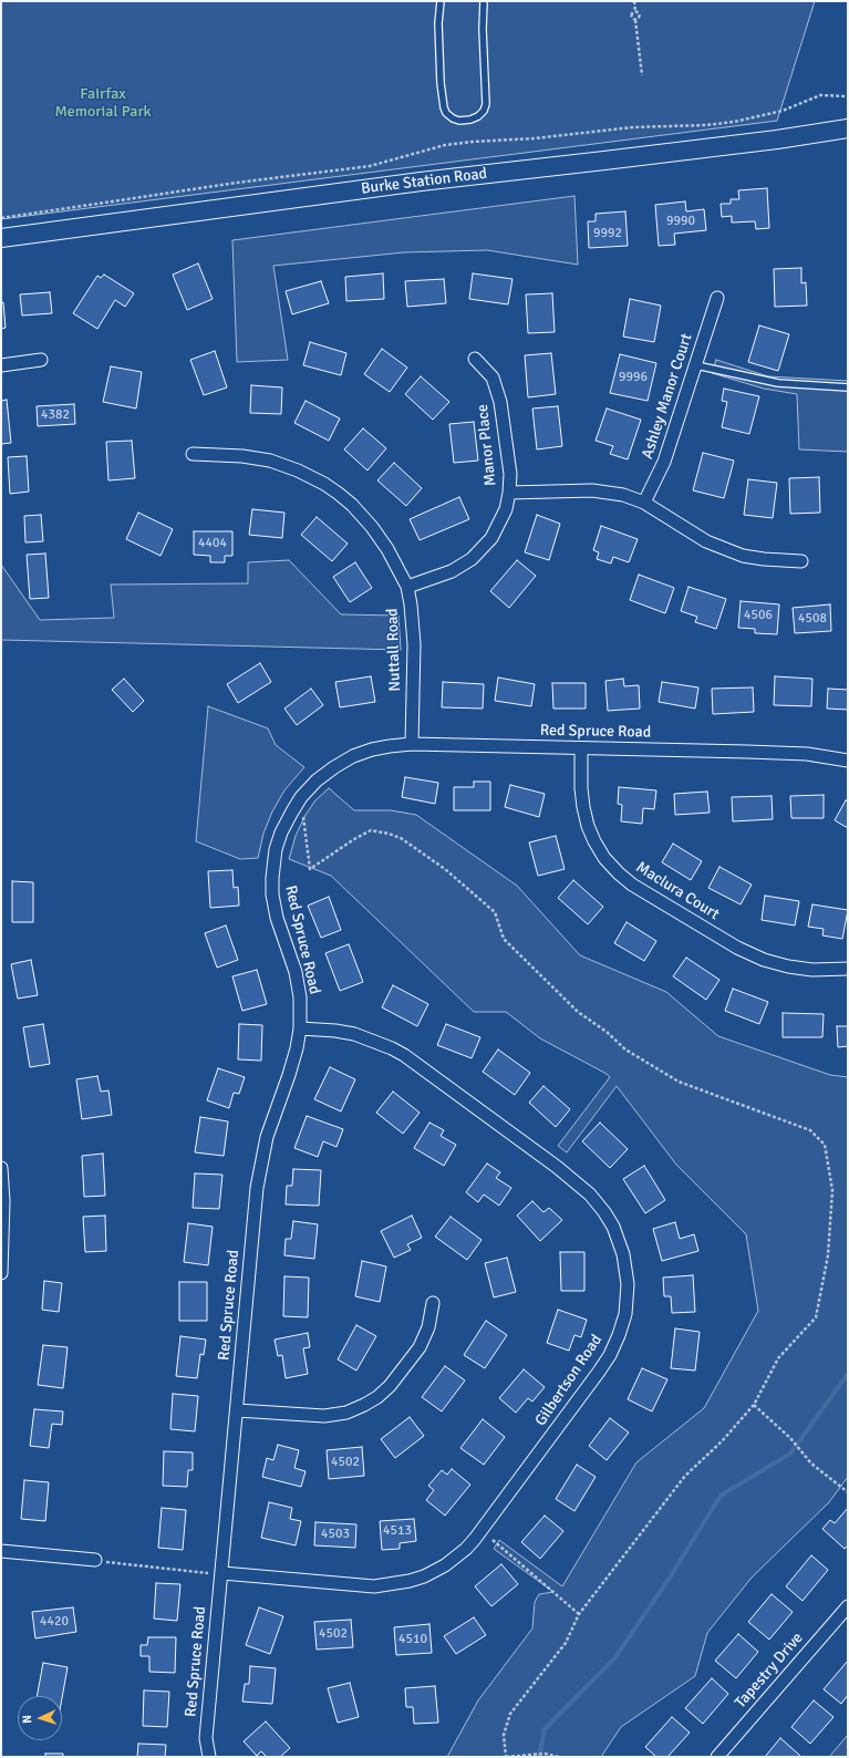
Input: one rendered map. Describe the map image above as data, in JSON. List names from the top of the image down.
{
  "streets": {
    "street": [
      "Burke Station Road",
      "Ashley Manor Court",
      "Manor Place",
      "Nuttall Road",
      "Red Spruce Road",
      "Maclura Court",
      "Gilbertson Road",
      "Tapestry Drive"
    ]
  },
  "crossings": [
    ["Manor Place", "Nuttall Road"],
    ["Nuttall Road", "Red Spruce Road"],
    ["Red Spruce Road", "Maclura Court"],
    ["Red Spruce Road", "Gilbertson Road"]
  ],
  "parks": ["Fairfax Memorial Park"],
  "house_numbers": [
    "9990",
    "9992",
    "9996",
    "4382",
    "4404",
    "4506",
    "4508",
    "4502",
    "4513",
    "4503",
    "4420",
    "4502",
    "4510"
  ],
  "north": "left"
}
